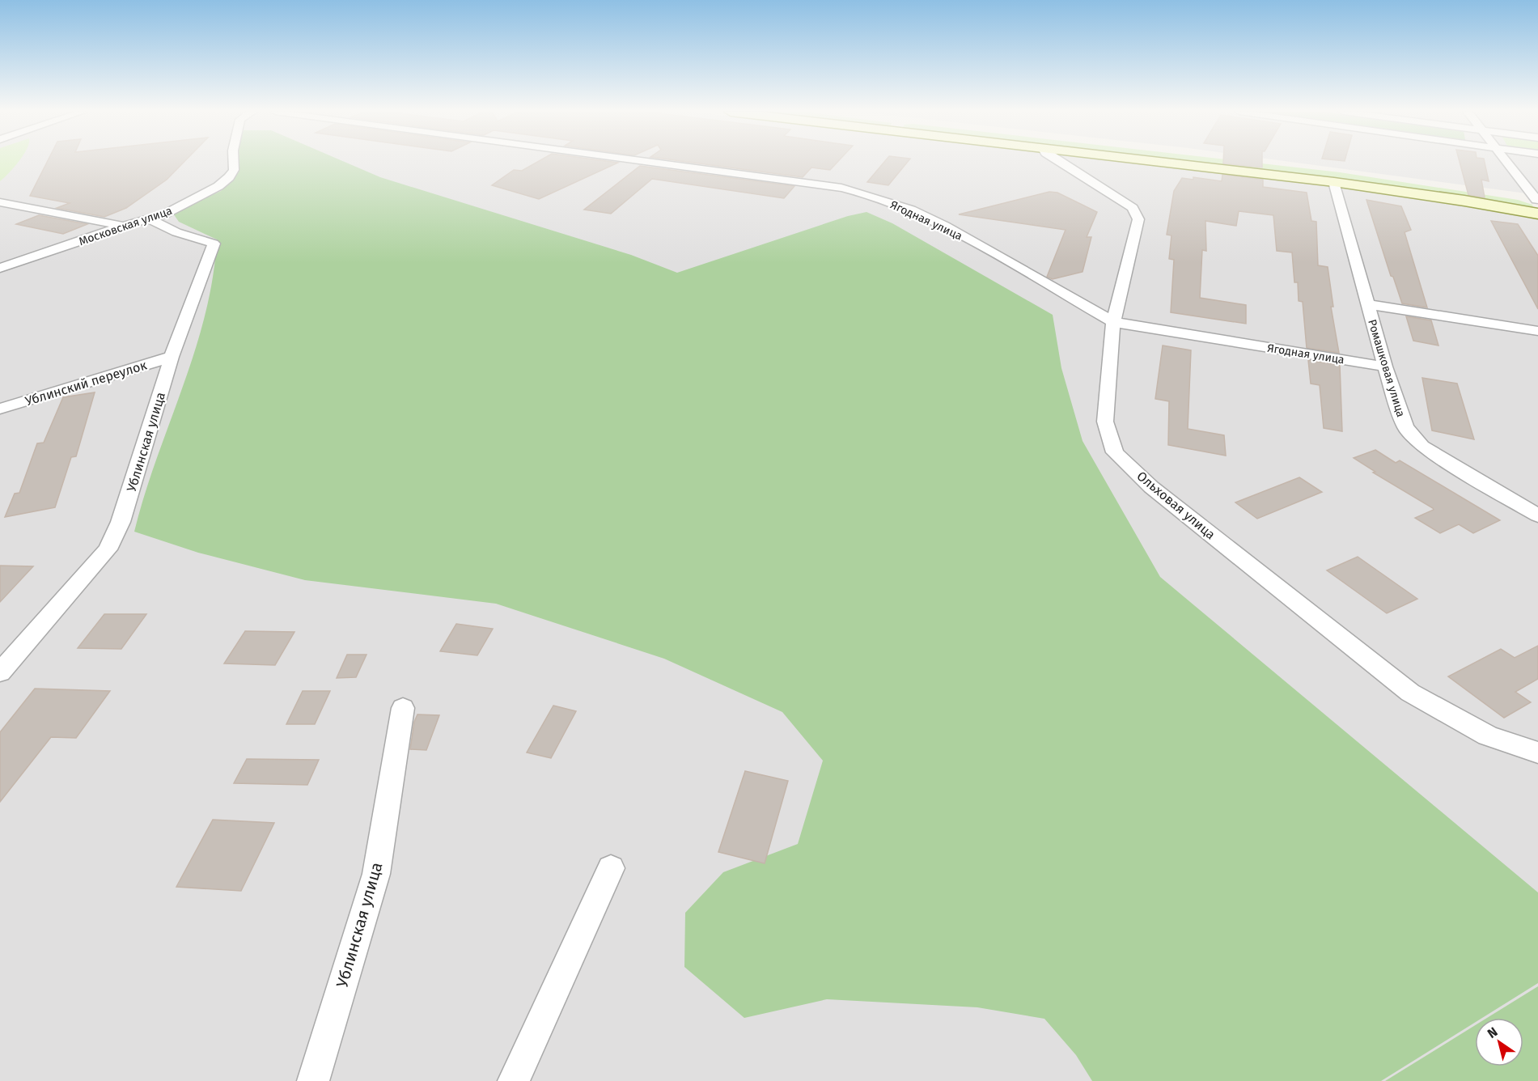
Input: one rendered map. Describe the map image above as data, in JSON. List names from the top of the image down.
{
  "streets": {
    "street": [
      "Ягодная улица",
      "Московская улица",
      "Ромашковая улица",
      "Ублинский переулок",
      "Ублинская улица",
      "Ольховая улица"
    ]
  },
  "crossings": [
    ["Ягодная улица", "Ромашковая улица"],
    ["Ягодная улица", "Ольховая улица"],
    ["Московская улица", "Ублинская улица"],
    ["Ублинский переулок", "Ублинская улица"]
  ],
  "north": "top left"
}
